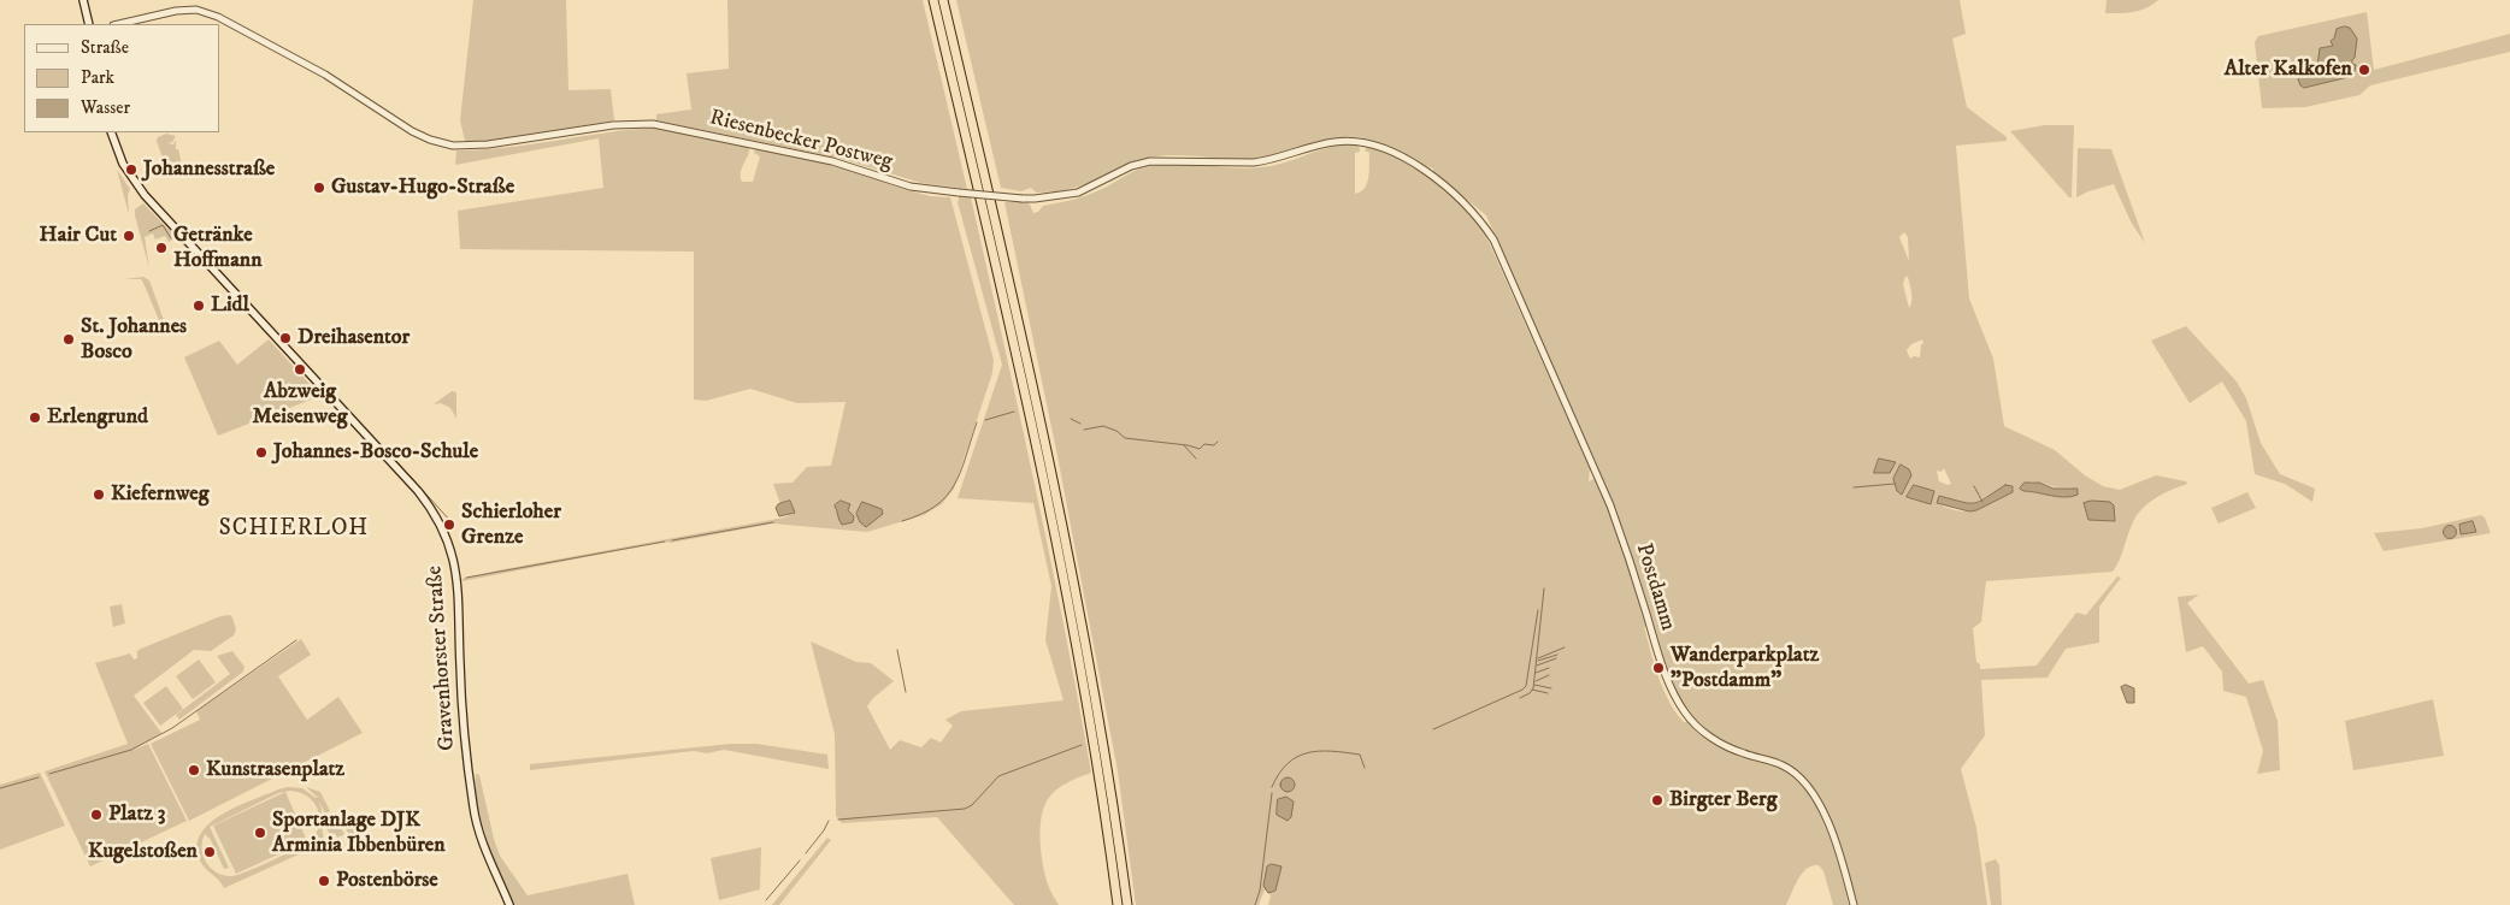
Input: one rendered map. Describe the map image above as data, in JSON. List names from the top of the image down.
{
  "streets": {
    "main road": ["Gravenhorster Straße"],
    "street": ["Riesenbecker Postweg", "Postdamm"]
  },
  "crossings": [
    ["Riesenbecker Postweg", "Postdamm"]
  ],
  "districts": ["SCHIERLOH"],
  "places": [
    "Alter Kalkofen",
    "Johannesstraße",
    "Gustav-Hugo-Straße",
    "Hair Cut",
    "Getränke Hoffmann",
    "Lidl",
    "Dreihasentor",
    "St. Johannes Bosco",
    "Abzweig Meisenweg",
    "Erlengrund",
    "Johannes-Bosco-Schule",
    "Kiefernweg",
    "Schierloher Grenze",
    "Wanderparkplatz \"Postdamm\"",
    "Kunstrasenplatz",
    "Birgter Berg",
    "Platz 3",
    "Sportanlage DJK Arminia Ibbenbüren",
    "Kugelstoßen",
    "Postenbörse"
  ],
  "legend": ["Straße", "Park", "Wasser"]
}
